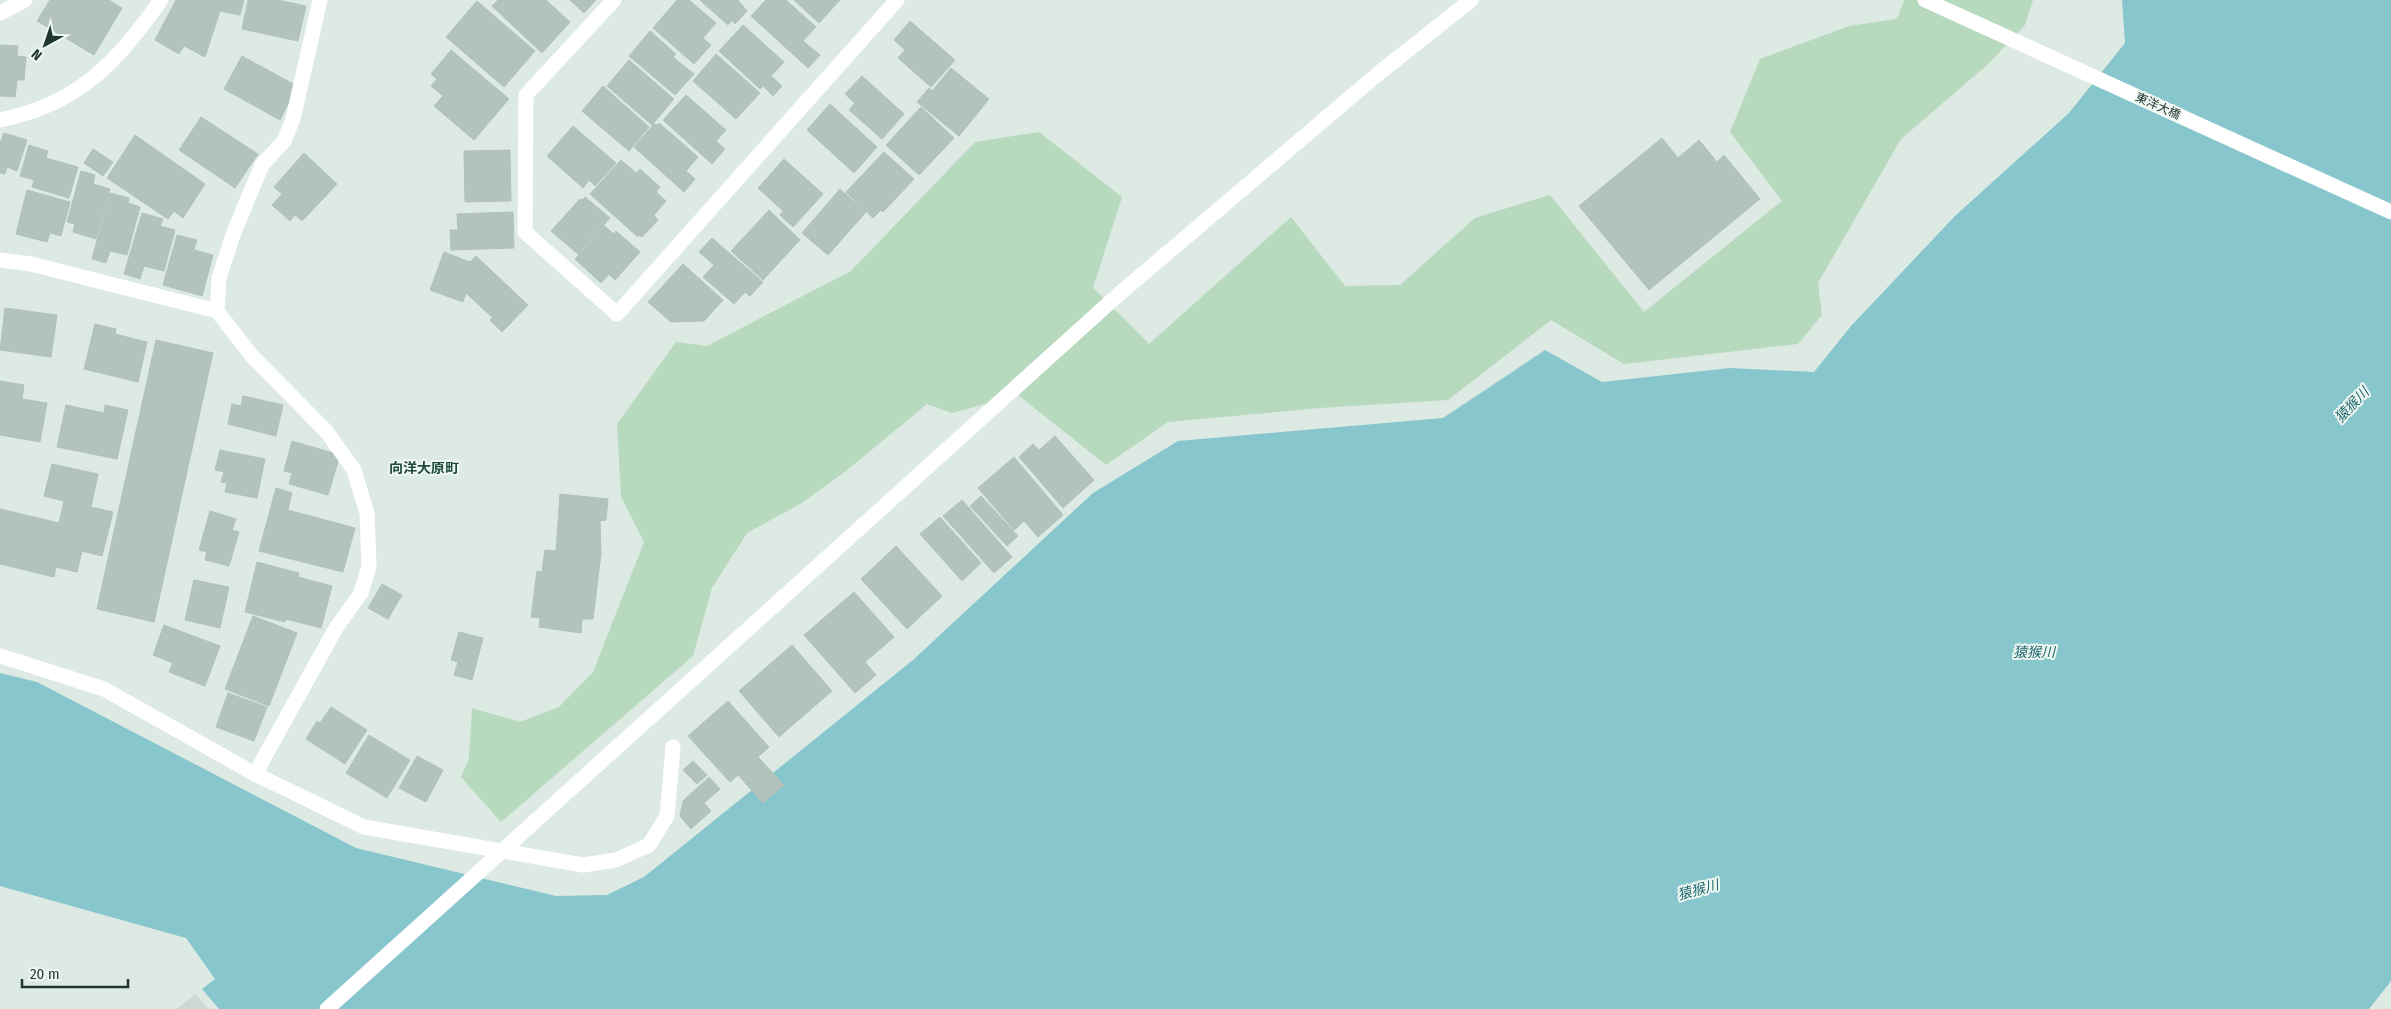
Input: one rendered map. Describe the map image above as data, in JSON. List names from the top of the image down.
{
  "streets": {
    "street": ["東洋大橋"]
  },
  "districts": ["向洋大原町"],
  "water": ["猿猴川"],
  "scale_bar": "20 m",
  "north": "bottom left"
}
